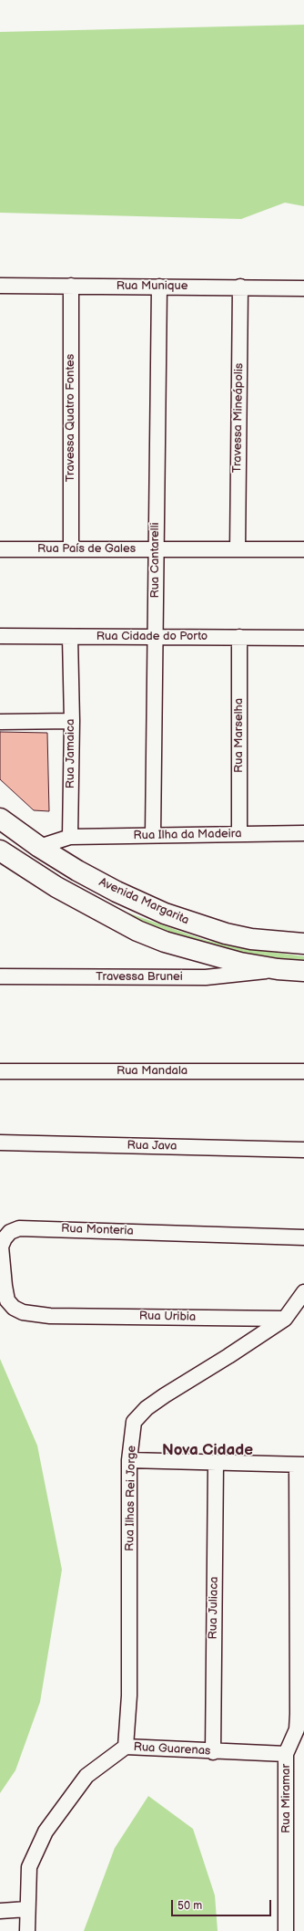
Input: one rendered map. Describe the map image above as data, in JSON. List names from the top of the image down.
{
  "streets": {
    "main road": ["Avenida Margarita"],
    "street": [
      "Rua Munique",
      "Travessa Quatro Fontes",
      "Travessa Mineápolis",
      "Rua País de Gales",
      "Rua Cantarelli",
      "Rua Cidade do Porto",
      "Rua Marselha",
      "Rua Jamaica",
      "Rua Ilha da Madeira",
      "Travessa Brunei",
      "Rua Mandala",
      "Rua Java",
      "Rua Monteria",
      "Rua Uribia",
      "Rua Ilhas Rei Jorge",
      "Rua Juliaca",
      "Rua Guarenas",
      "Rua Miramar"
    ]
  },
  "crossings": [
    ["Rua Munique", "Travessa Quatro Fontes"],
    ["Rua Munique", "Travessa Mineápolis"],
    ["Rua Munique", "Rua Cantarelli"],
    ["Travessa Quatro Fontes", "Rua País de Gales"],
    ["Travessa Mineápolis", "Rua País de Gales"],
    ["Rua País de Gales", "Rua Cantarelli"],
    ["Rua Cantarelli", "Rua Cidade do Porto"],
    ["Rua Cantarelli", "Rua Ilha da Madeira"],
    ["Rua Cidade do Porto", "Rua Marselha"],
    ["Rua Cidade do Porto", "Rua Jamaica"],
    ["Rua Marselha", "Rua Ilha da Madeira"],
    ["Rua Jamaica", "Rua Ilha da Madeira"],
    ["Rua Monteria", "Rua Uribia"],
    ["Rua Uribia", "Rua Ilhas Rei Jorge"],
    ["Rua Ilhas Rei Jorge", "Rua Guarenas"],
    ["Rua Ilhas Rei Jorge", "Rua Miramar"],
    ["Rua Juliaca", "Rua Guarenas"],
    ["Rua Juliaca", "Rua Miramar"],
    ["Rua Guarenas", "Rua Miramar"]
  ],
  "districts": ["Nova Cidade"],
  "scale_bar": "50 m"
}
